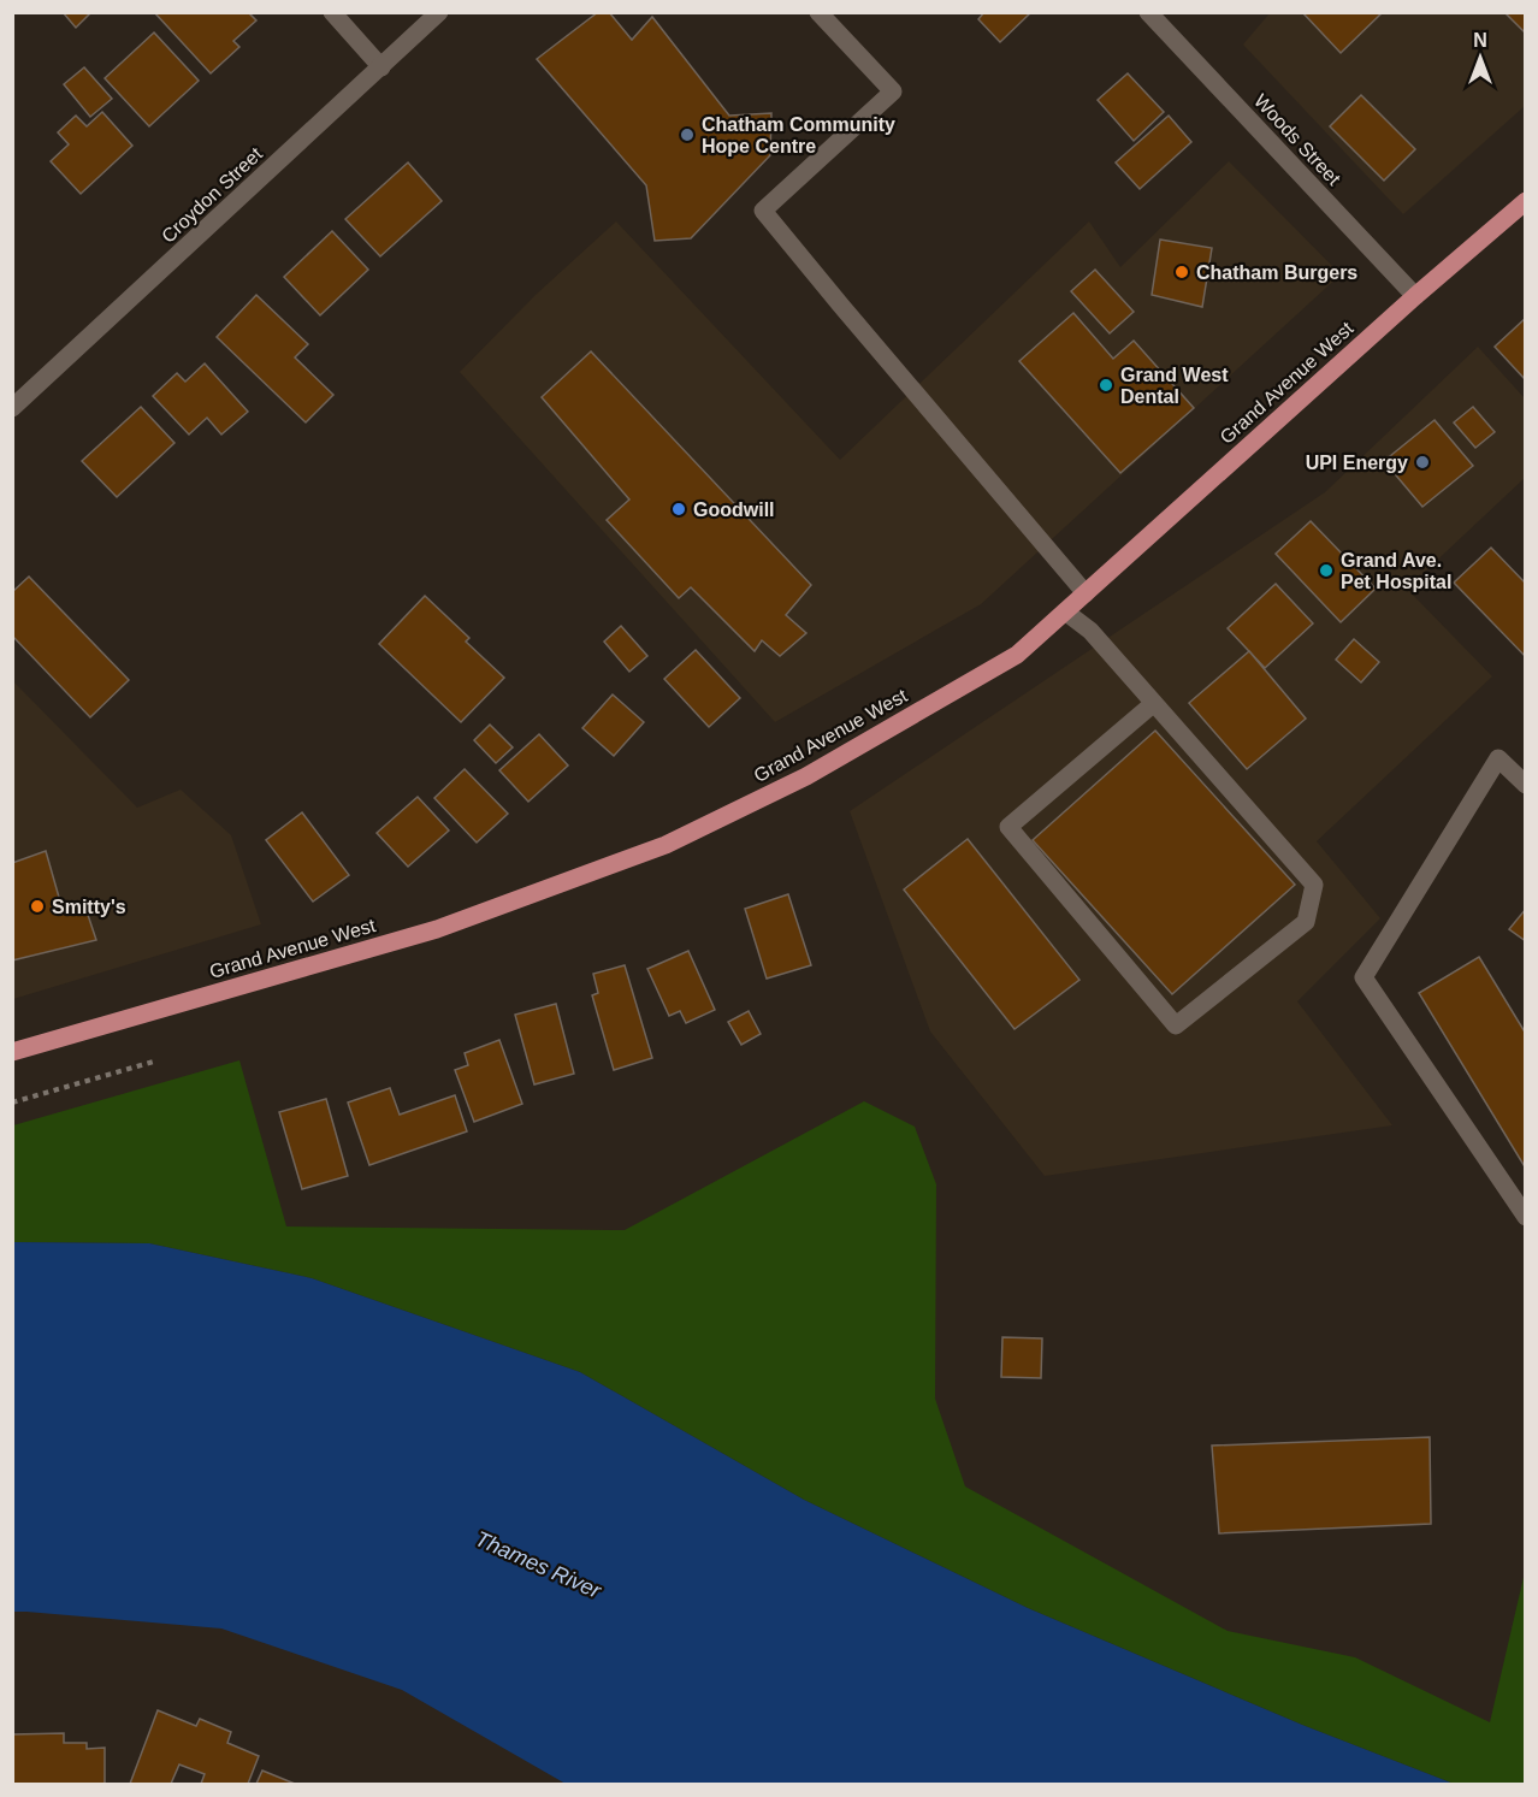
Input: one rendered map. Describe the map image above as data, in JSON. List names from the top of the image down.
{
  "streets": {
    "main road": ["Grand Avenue West"],
    "street": ["Woods Street", "Croydon Street"]
  },
  "crossings": [
    ["Woods Street", "Grand Avenue West"]
  ],
  "water": ["Thames River"],
  "places": [
    "Chatham Community Hope Centre",
    "Chatham Burgers",
    "Grand West Dental",
    "UPI Energy",
    "Goodwill",
    "Grand Ave. Pet Hospital",
    "Smitty's"
  ],
  "north": "top"
}
